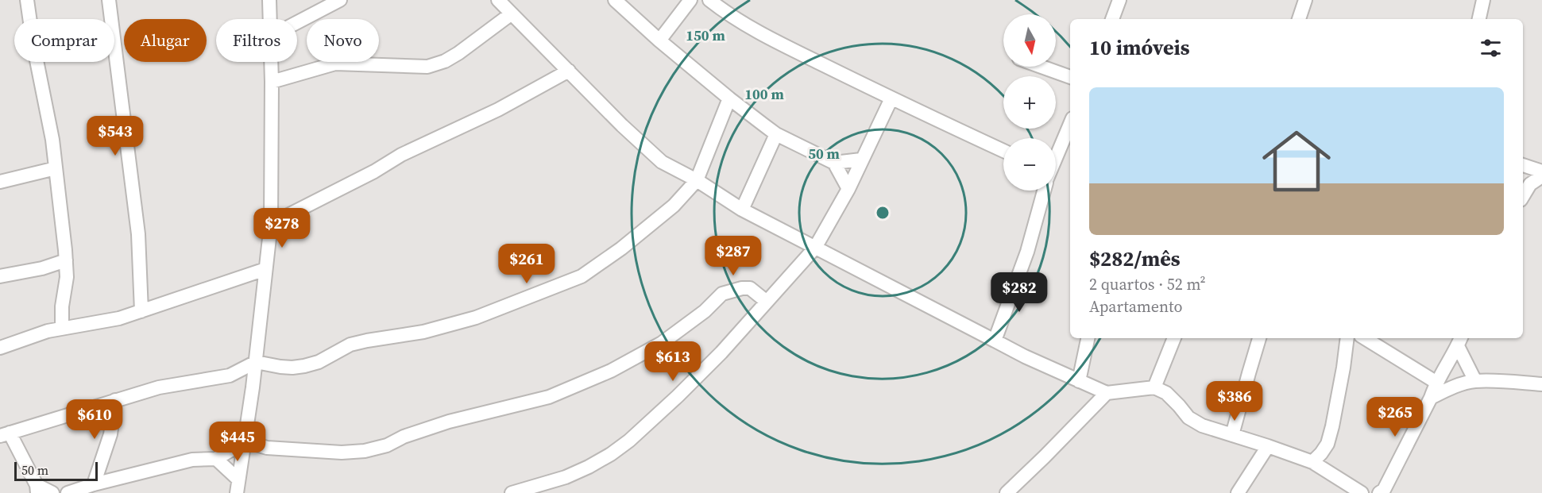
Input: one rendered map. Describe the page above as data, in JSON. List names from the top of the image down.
{
  "scale_bar": "50 m",
  "north": "bottom",
  "page": {
    "map_buttons": ["+", "−"],
    "chip": [
      "Comprar",
      "Alugar",
      "Filtros",
      "Novo"
    ],
    "heading": "10 imóveis",
    "list": [
      {
        "name": "$282/mês",
        "note": "2 quartos · 52 m² · Apartamento"
      }
    ],
    "price": [
      "$543",
      "$278",
      "$287",
      "$261",
      "$282",
      "$613",
      "$386",
      "$265",
      "$610",
      "$445"
    ],
    "scale": "50 m"
  },
  "rings": ["150 m", "100 m", "50 m"]
}
